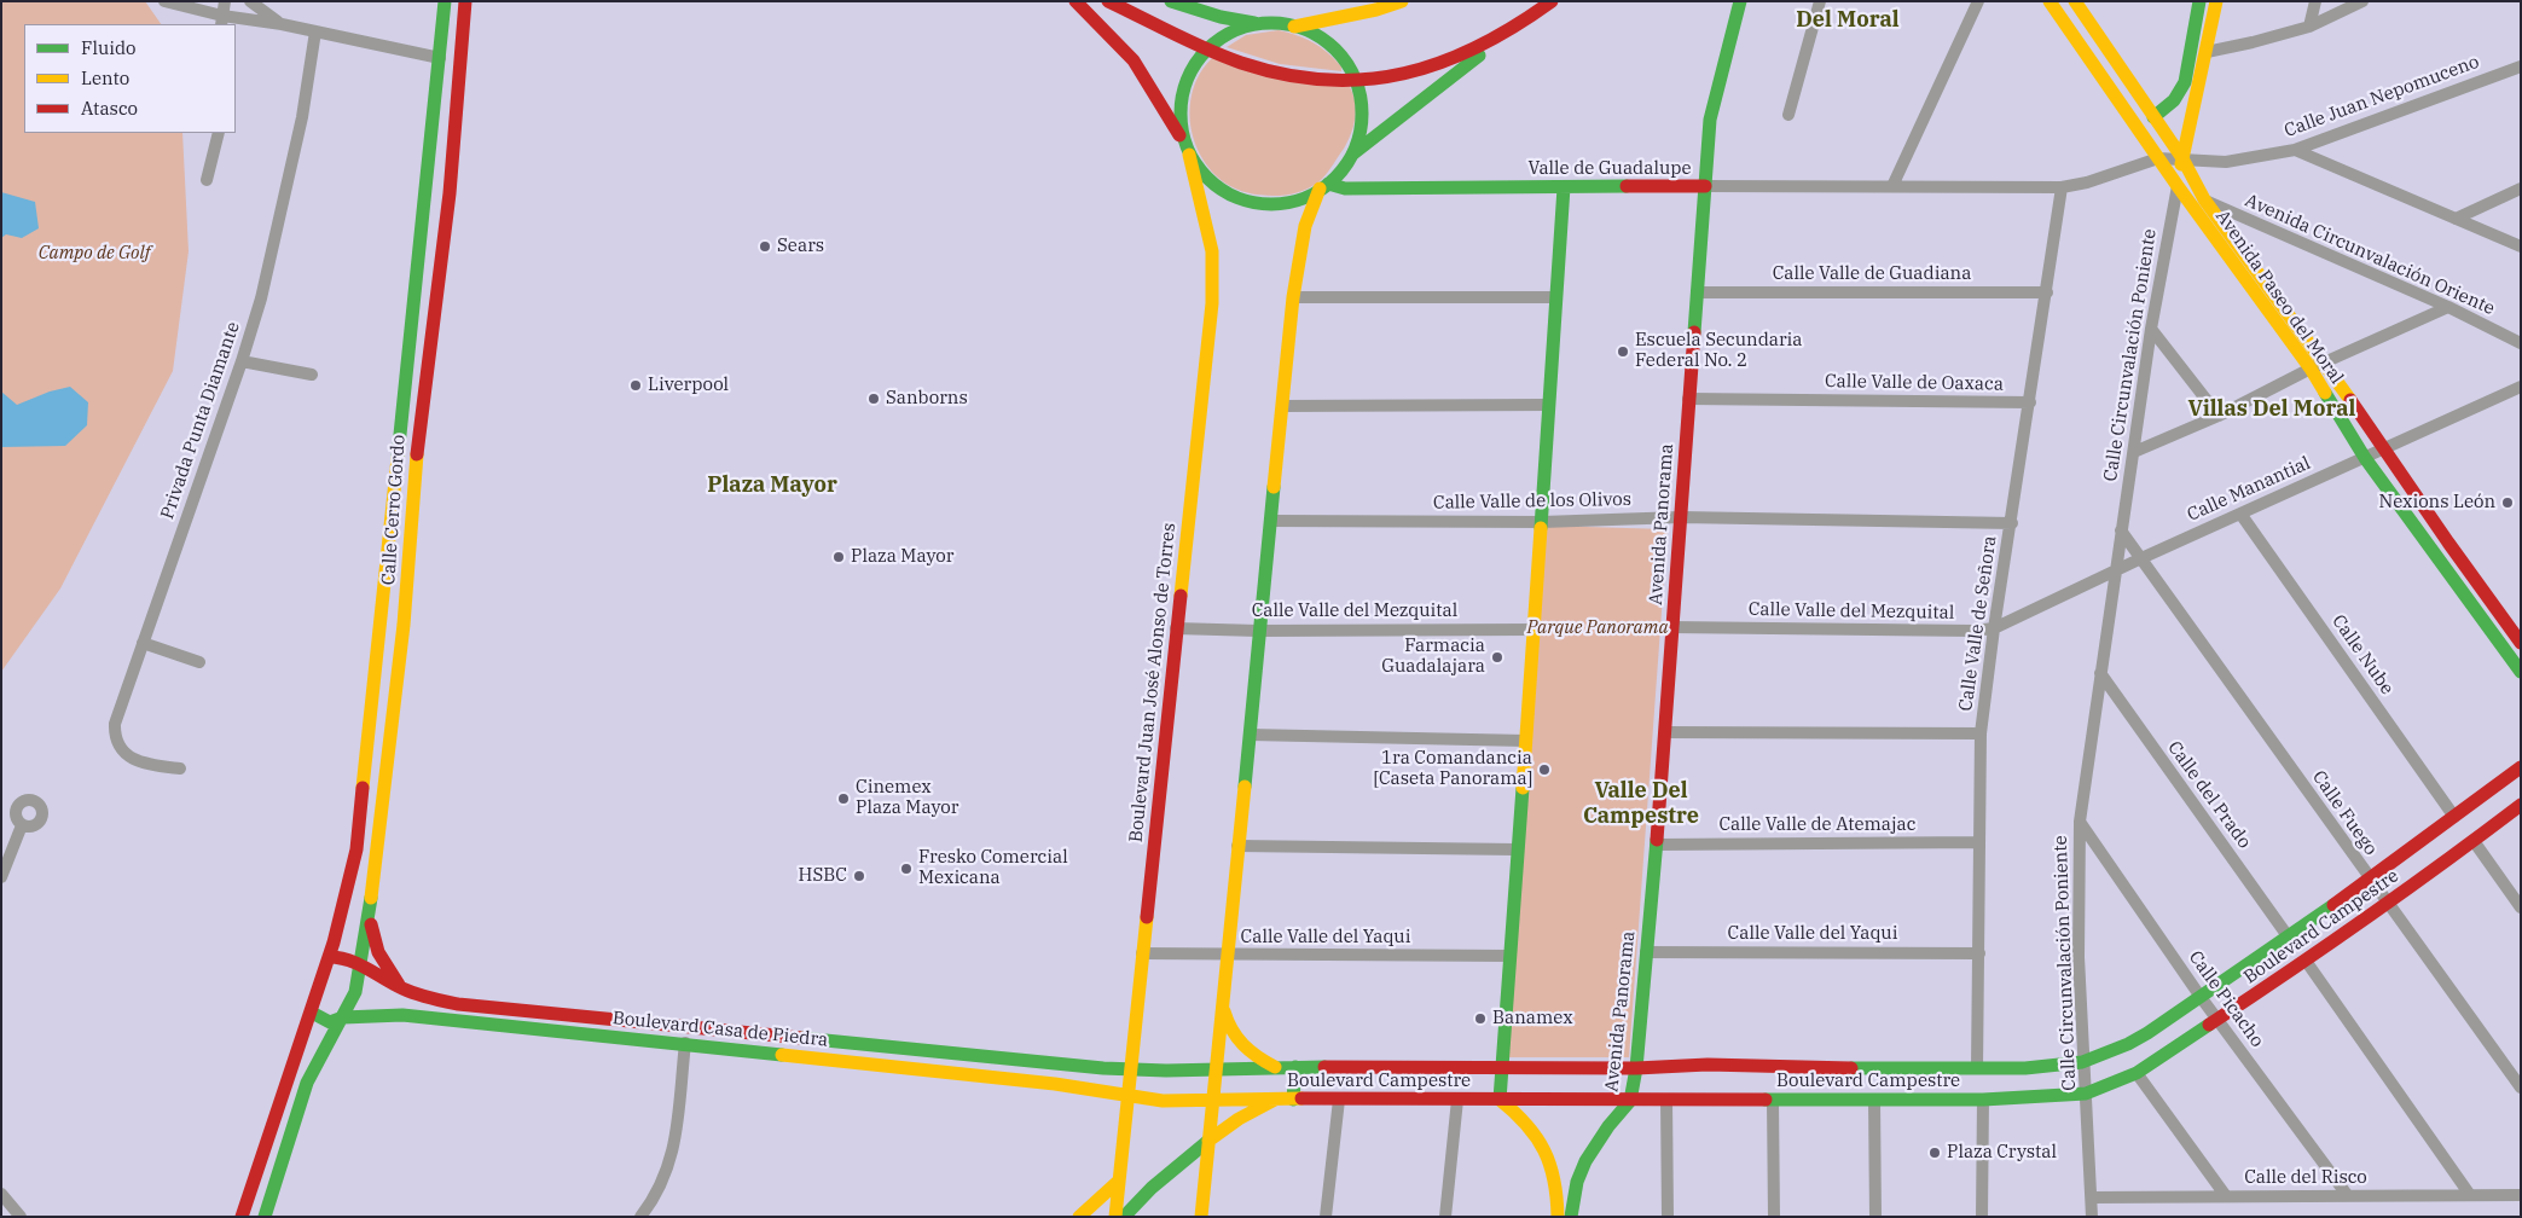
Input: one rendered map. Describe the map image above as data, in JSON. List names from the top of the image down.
{
  "streets": {
    "main road": [
      "Valle de Guadalupe",
      "Avenida Paseo del Moral",
      "Calle Cerro Gordo",
      "Avenida Panorama",
      "Boulevard Juan José Alonso de Torres",
      "Boulevard Campestre",
      "Boulevard Casa de Piedra"
    ],
    "street": [
      "Calle Juan Nepomuceno",
      "Avenida Circunvalación Oriente",
      "Calle Valle de Guadiana",
      "Calle Circunvalación Poniente",
      "Calle Valle de Oaxaca",
      "Privada Punta Diamante",
      "Calle Manantial",
      "Calle Valle de los Olivos",
      "Calle Valle del Mezquital",
      "Calle Valle de Señora",
      "Calle Nube",
      "Calle del Prado",
      "Calle Fuego",
      "Calle Valle de Atemajac",
      "Calle Valle del Yaqui",
      "Calle Picacho",
      "Calle del Risco"
    ]
  },
  "crossings": [
    ["Calle Juan Nepomuceno", "Valle de Guadalupe"],
    ["Calle Juan Nepomuceno", "Avenida Paseo del Moral"],
    ["Valle de Guadalupe", "Avenida Paseo del Moral"],
    ["Valle de Guadalupe", "Avenida Panorama"],
    ["Valle de Guadalupe", "Calle Valle de Señora"],
    ["Valle de Guadalupe", "Boulevard Juan José Alonso de Torres"],
    ["Avenida Circunvalación Oriente", "Avenida Paseo del Moral"],
    ["Calle Valle de Guadiana", "Avenida Panorama"],
    ["Calle Valle de Guadiana", "Calle Valle de Señora"],
    ["Avenida Paseo del Moral", "Calle Circunvalación Poniente"],
    ["Avenida Paseo del Moral", "Calle Manantial"],
    ["Calle Circunvalación Poniente", "Calle Manantial"],
    ["Calle Circunvalación Poniente", "Calle del Prado"],
    ["Calle Circunvalación Poniente", "Boulevard Campestre"],
    ["Calle Circunvalación Poniente", "Calle Picacho"],
    ["Calle Circunvalación Poniente", "Calle del Risco"],
    ["Calle Valle de Oaxaca", "Avenida Panorama"],
    ["Calle Valle de Oaxaca", "Calle Valle de Señora"],
    ["Calle Manantial", "Calle Valle del Mezquital"],
    ["Calle Manantial", "Calle Valle de Señora"],
    ["Calle Manantial", "Calle Nube"],
    ["Calle Manantial", "Calle Fuego"],
    ["Calle Valle de los Olivos", "Avenida Panorama"],
    ["Calle Valle de los Olivos", "Calle Valle de Señora"],
    ["Calle Cerro Gordo", "Boulevard Casa de Piedra"],
    ["Avenida Panorama", "Calle Valle del Mezquital"],
    ["Avenida Panorama", "Calle Valle de Atemajac"],
    ["Avenida Panorama", "Boulevard Campestre"],
    ["Avenida Panorama", "Calle Valle del Yaqui"],
    ["Calle Valle del Mezquital", "Calle Valle de Señora"],
    ["Calle Valle del Mezquital", "Boulevard Juan José Alonso de Torres"],
    ["Calle Valle de Señora", "Calle Valle de Atemajac"],
    ["Calle Valle de Señora", "Boulevard Campestre"],
    ["Calle Valle de Señora", "Calle Valle del Yaqui"],
    ["Calle Nube", "Boulevard Campestre"],
    ["Boulevard Juan José Alonso de Torres", "Boulevard Campestre"],
    ["Boulevard Juan José Alonso de Torres", "Calle Valle del Yaqui"],
    ["Boulevard Juan José Alonso de Torres", "Boulevard Casa de Piedra"],
    ["Calle del Prado", "Boulevard Campestre"],
    ["Calle Fuego", "Boulevard Campestre"],
    ["Boulevard Campestre", "Calle Picacho"],
    ["Boulevard Campestre", "Boulevard Casa de Piedra"],
    ["Calle Picacho", "Calle del Risco"]
  ],
  "districts": [
    "Del Moral",
    "Villas Del Moral",
    "Plaza Mayor",
    "Valle Del Campestre"
  ],
  "parks": ["Campo de Golf", "Parque Panorama"],
  "places": [
    "Sears",
    "Escuela Secundaria Federal No. 2",
    "Liverpool",
    "Sanborns",
    "Nexions León",
    "Plaza Mayor",
    "Farmacia Guadalajara",
    "1ra Comandancia [Caseta Panorama]",
    "Cinemex Plaza Mayor",
    "Fresko Comercial Mexicana",
    "HSBC",
    "Banamex",
    "Plaza Crystal"
  ],
  "legend": ["Fluido", "Lento", "Atasco"]
}
